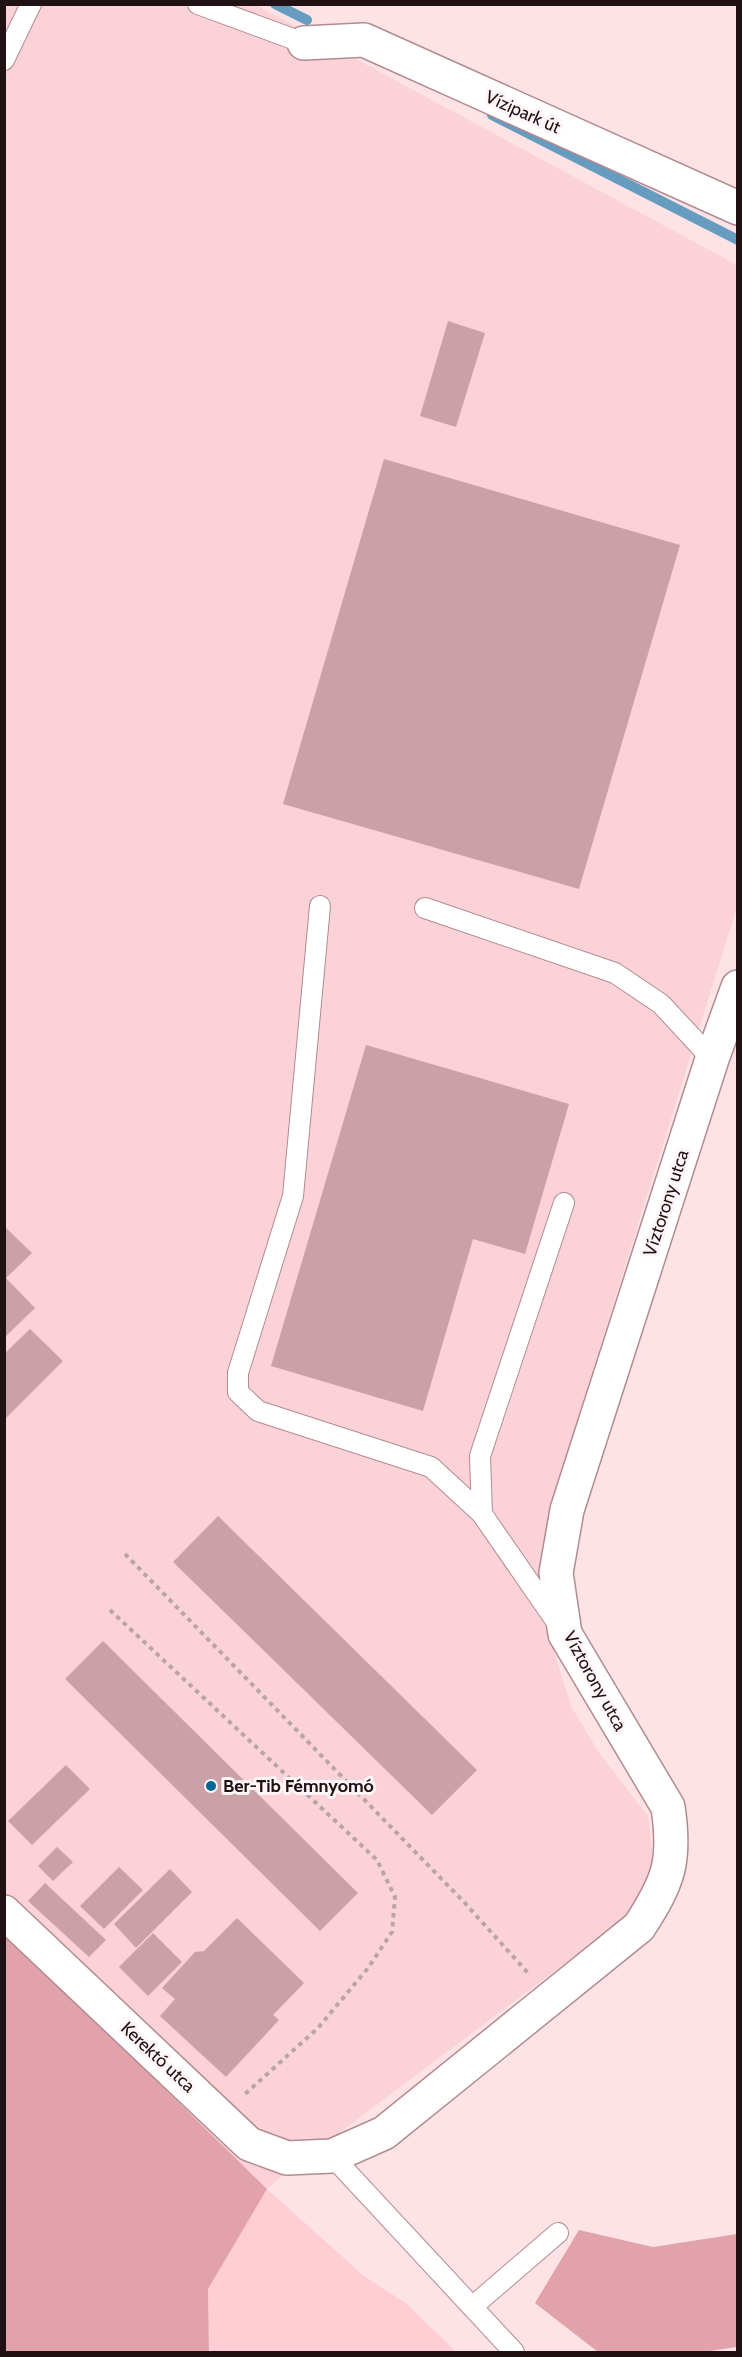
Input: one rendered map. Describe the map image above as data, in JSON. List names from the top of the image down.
{
  "streets": {
    "street": ["Vízipark út", "Víztorony utca", "Kerektó utca"]
  },
  "crossings": [
    ["Víztorony utca", "Kerektó utca"]
  ],
  "places": ["Ber-Tib Fémnyomó"]
}
